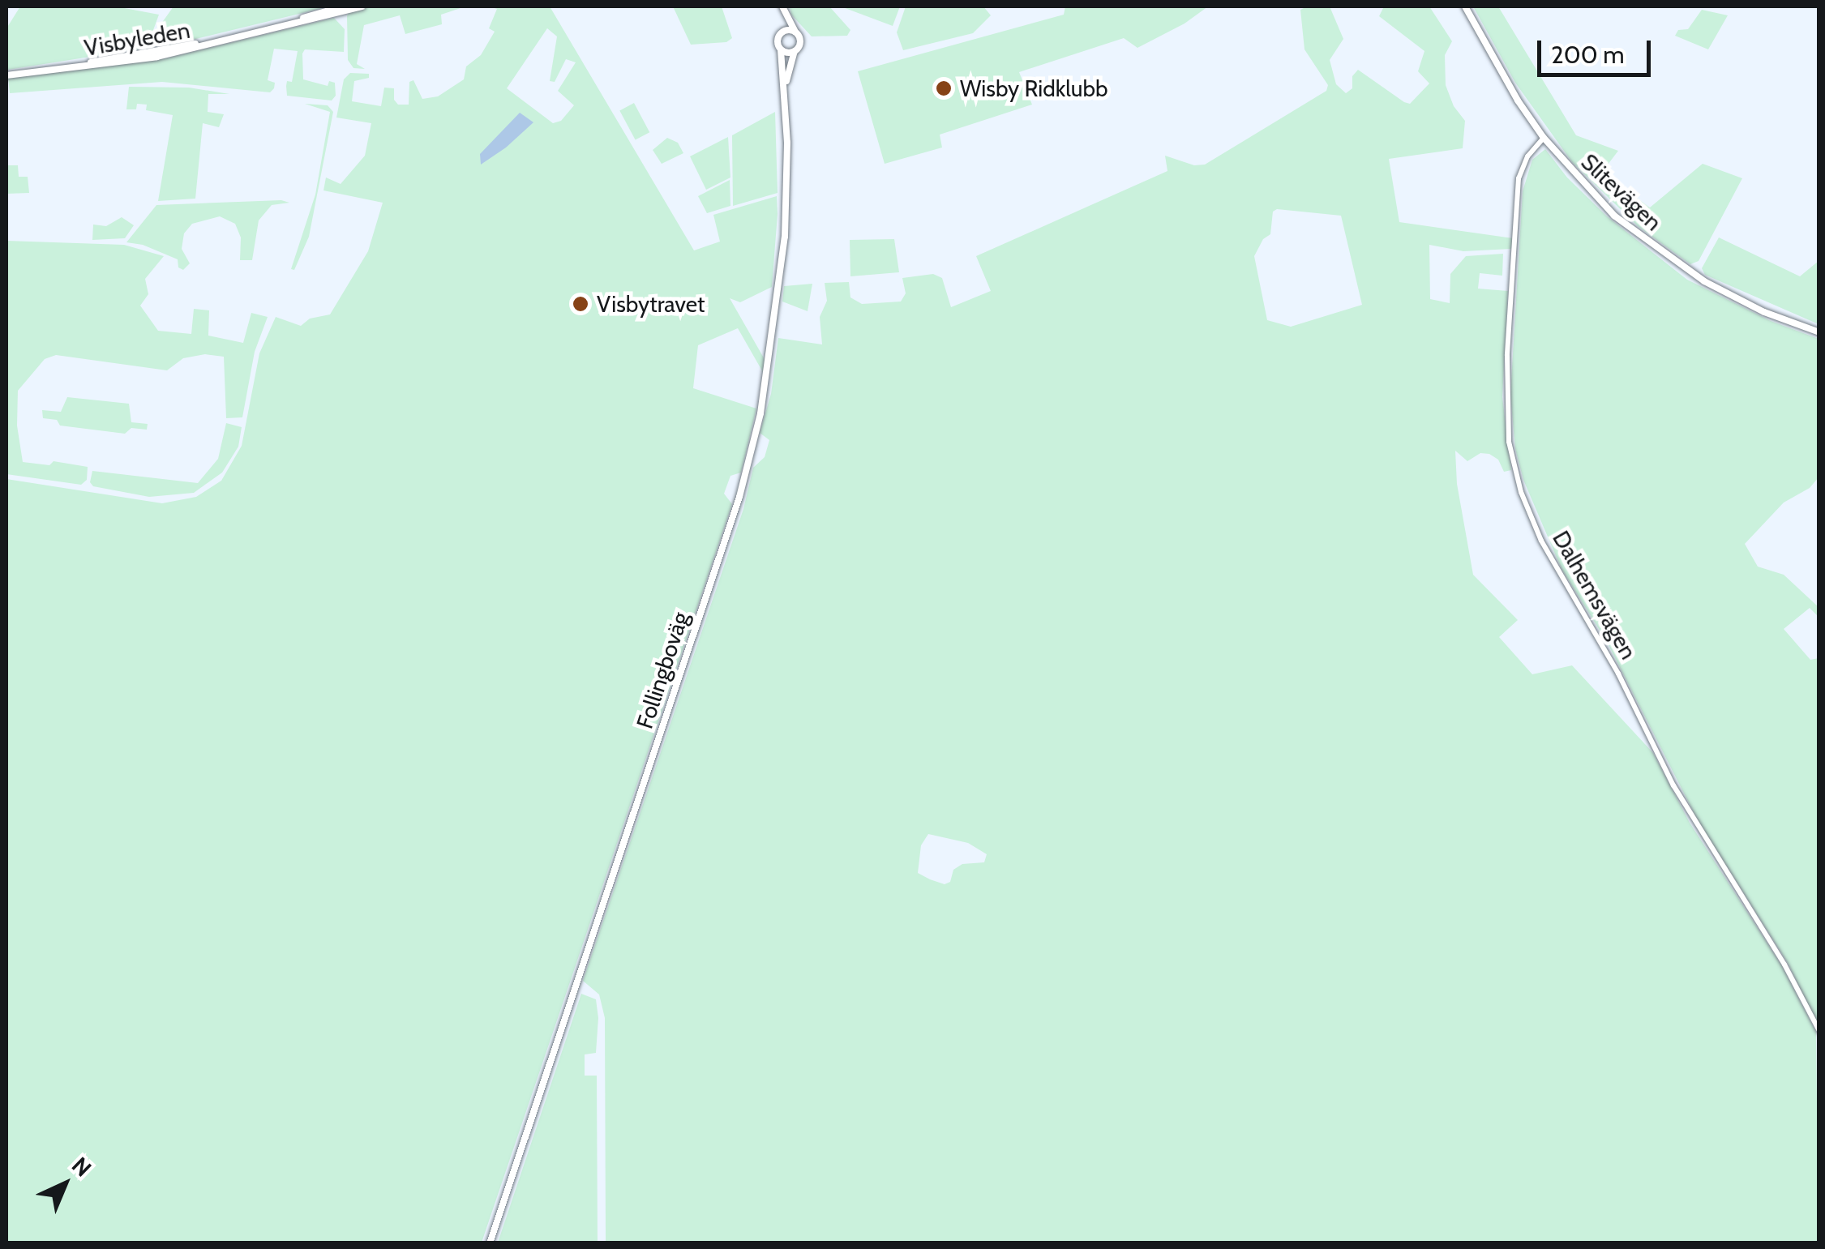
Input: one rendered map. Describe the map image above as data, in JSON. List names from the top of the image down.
{
  "streets": {
    "main road": ["Visbyleden", "Slitevägen", "Follingboväg"],
    "street": ["Dalhemsvägen"]
  },
  "crossings": [
    ["Slitevägen", "Dalhemsvägen"]
  ],
  "places": ["Wisby Ridklubb", "Visbytravet"],
  "scale_bar": "200 m",
  "north": "top right"
}
